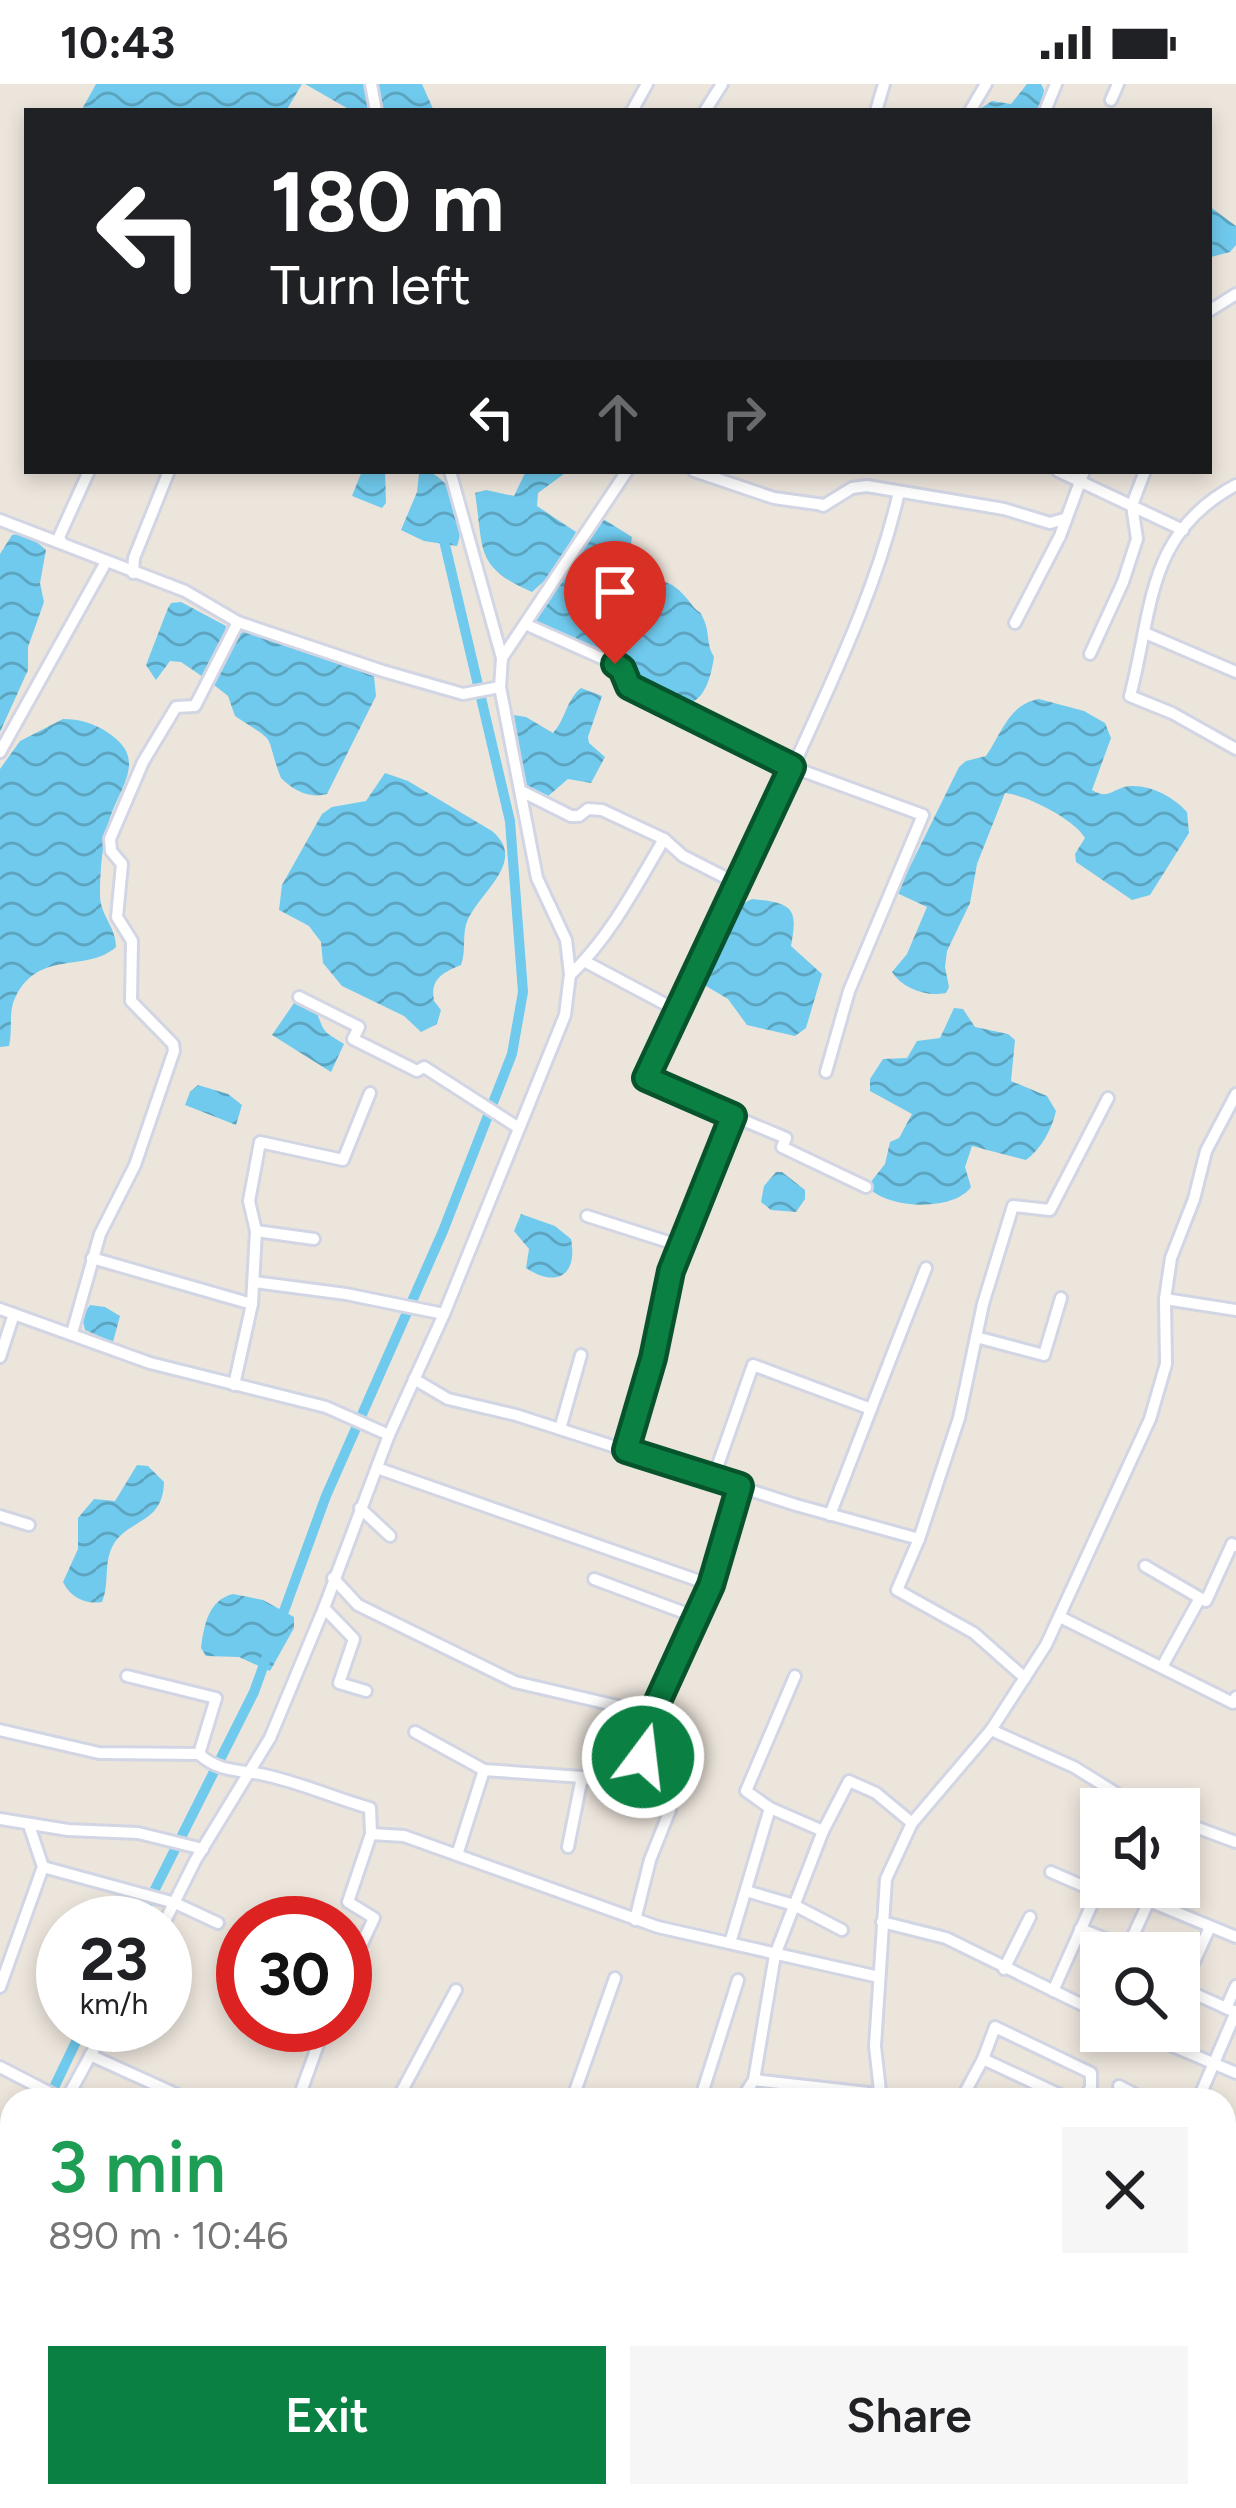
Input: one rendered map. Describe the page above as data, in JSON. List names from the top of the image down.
{
  "page": {
    "status": "10:43",
    "turn": ["180 m", "Turn left"],
    "speed": "23 km/h",
    "limit": "30",
    "heading": ["3 min", "890 m · 10:46"],
    "buttons": ["Exit", "Share"]
  }
}
